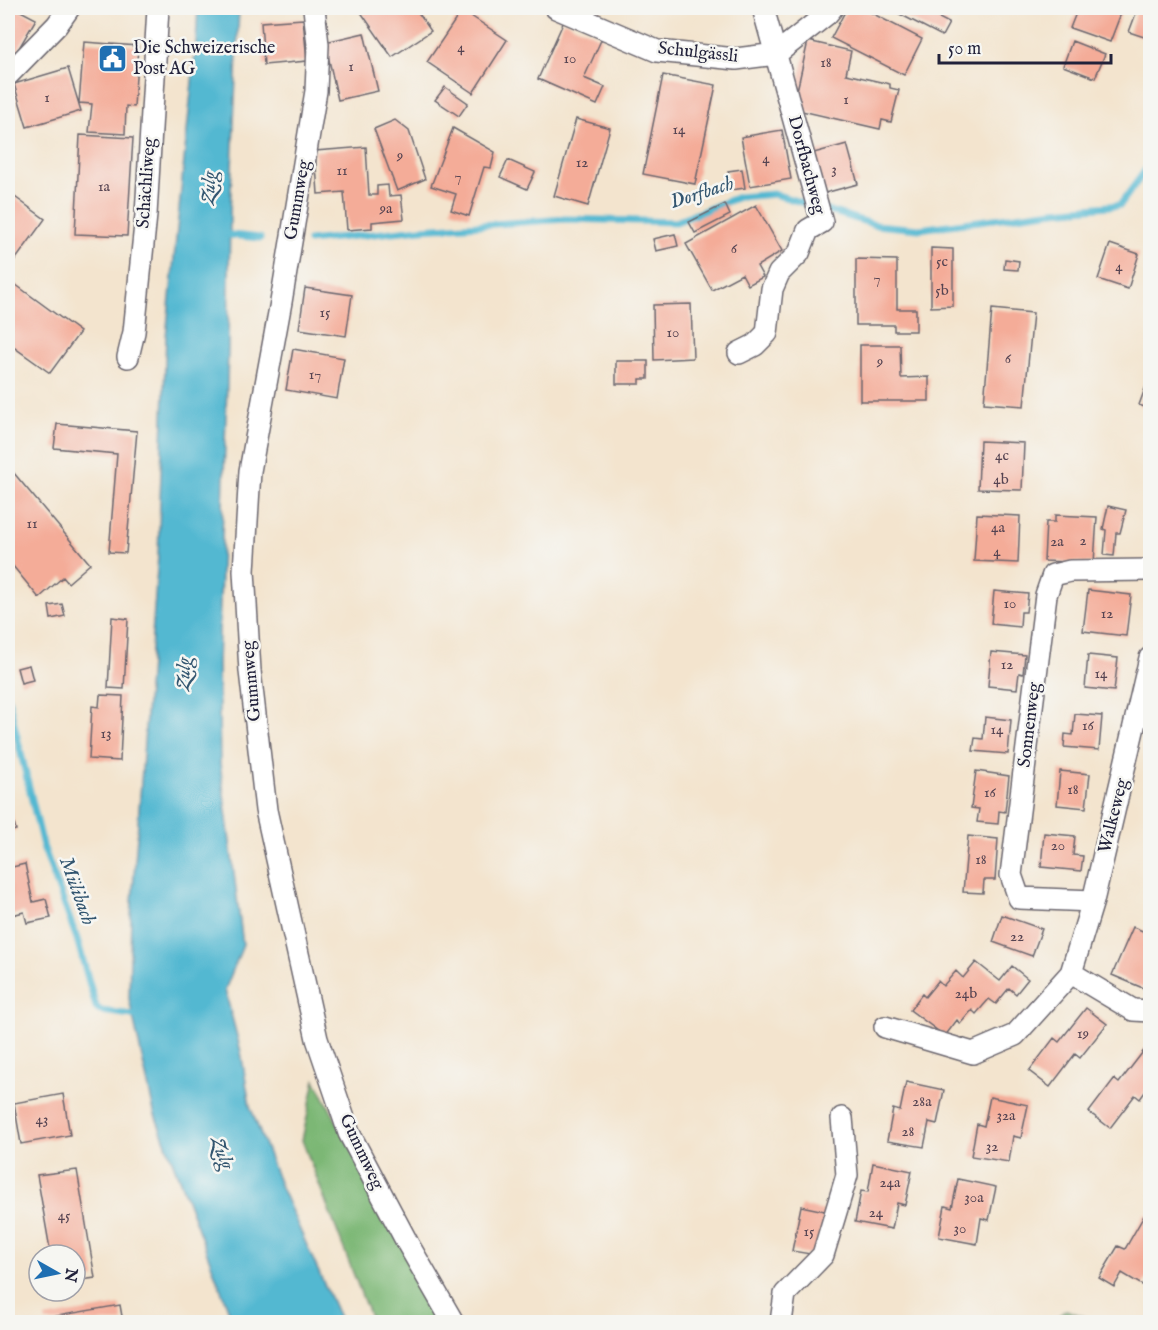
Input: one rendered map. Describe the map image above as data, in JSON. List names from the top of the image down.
{
  "streets": {
    "street": [
      "Schulgässli",
      "Dorfbachweg",
      "Schächliweg",
      "Gummweg",
      "Sonnenweg",
      "Walkeweg"
    ]
  },
  "crossings": [
    ["Schulgässli", "Dorfbachweg"],
    ["Sonnenweg", "Walkeweg"]
  ],
  "water": ["Zulg", "Dorfbach", "Mülibach"],
  "places": {
    "public building": ["Die Schweizerische Post AG"]
  },
  "house_numbers": [
    "4",
    "10",
    "18",
    "1",
    "1",
    "1",
    "14",
    "9",
    "4",
    "12",
    "3",
    "11",
    "7",
    "1a",
    "9a",
    "6",
    "5c",
    "4",
    "7",
    "5b",
    "15",
    "10",
    "6",
    "9",
    "17",
    "4c",
    "4b",
    "11",
    "4a",
    "2",
    "2a",
    "4",
    "10",
    "12",
    "12",
    "14",
    "16",
    "14",
    "13",
    "18",
    "16",
    "20",
    "18",
    "22",
    "24b",
    "19",
    "28a",
    "32a",
    "43",
    "28",
    "32",
    "24a",
    "30a",
    "24",
    "45",
    "30",
    "15"
  ],
  "scale_bar": "50 m",
  "north": "right"
}
